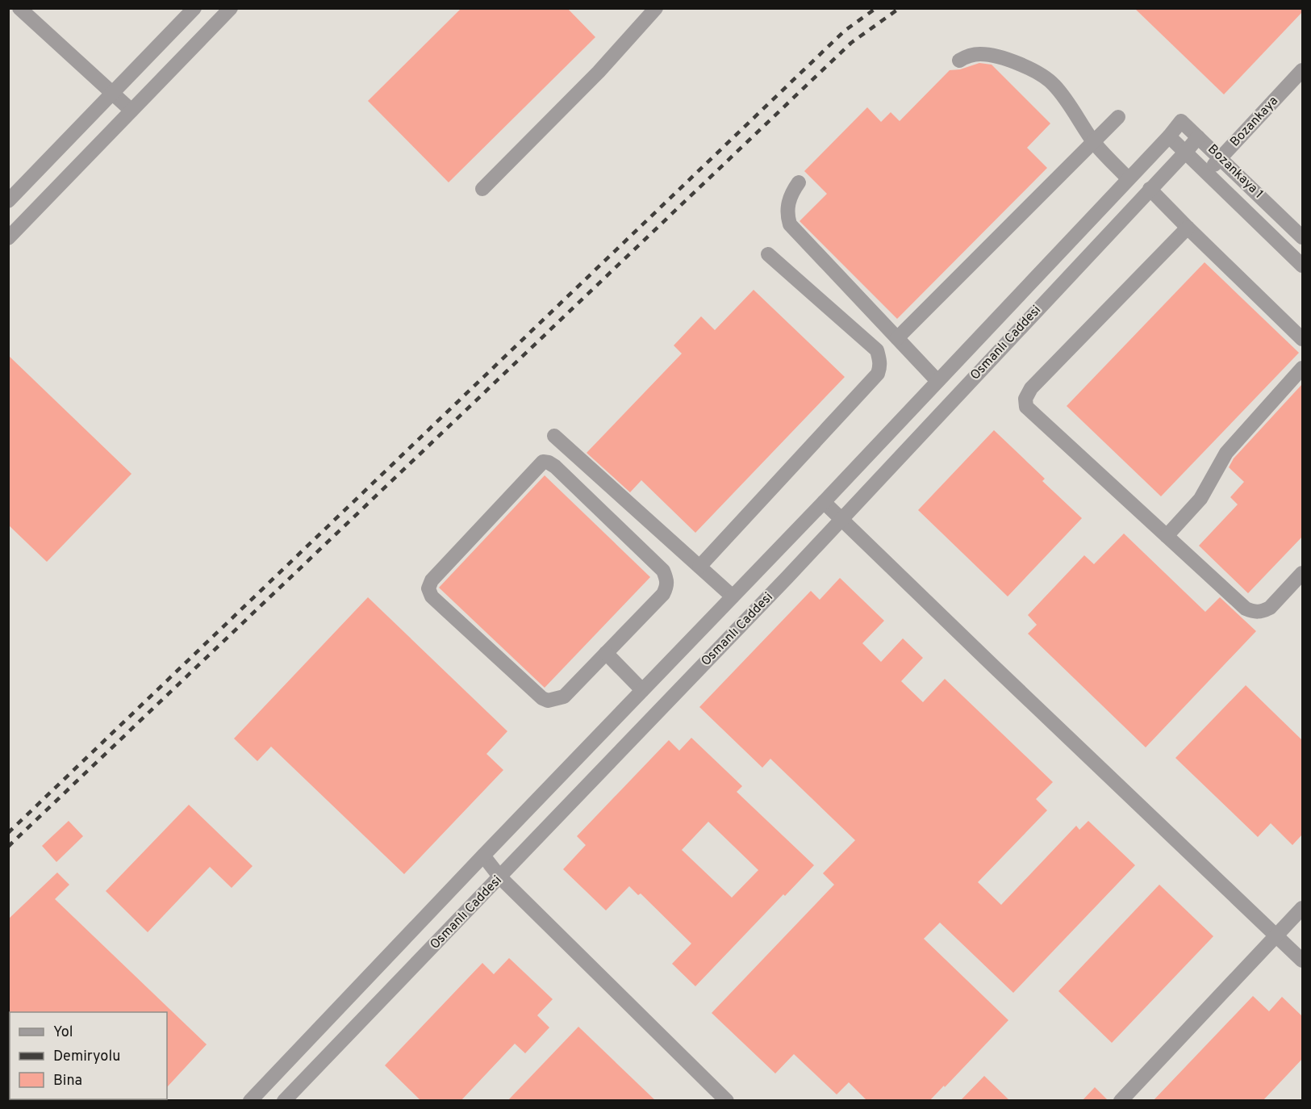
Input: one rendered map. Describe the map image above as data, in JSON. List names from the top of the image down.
{
  "streets": {
    "street": ["Bozankaya", "Bozankaya 1", "Osmanlı Caddesi"]
  },
  "crossings": [
    ["Bozankaya", "Bozankaya 1"],
    ["Bozankaya 1", "Osmanlı Caddesi"]
  ],
  "legend": ["Yol", "Demiryolu", "Bina"]
}
